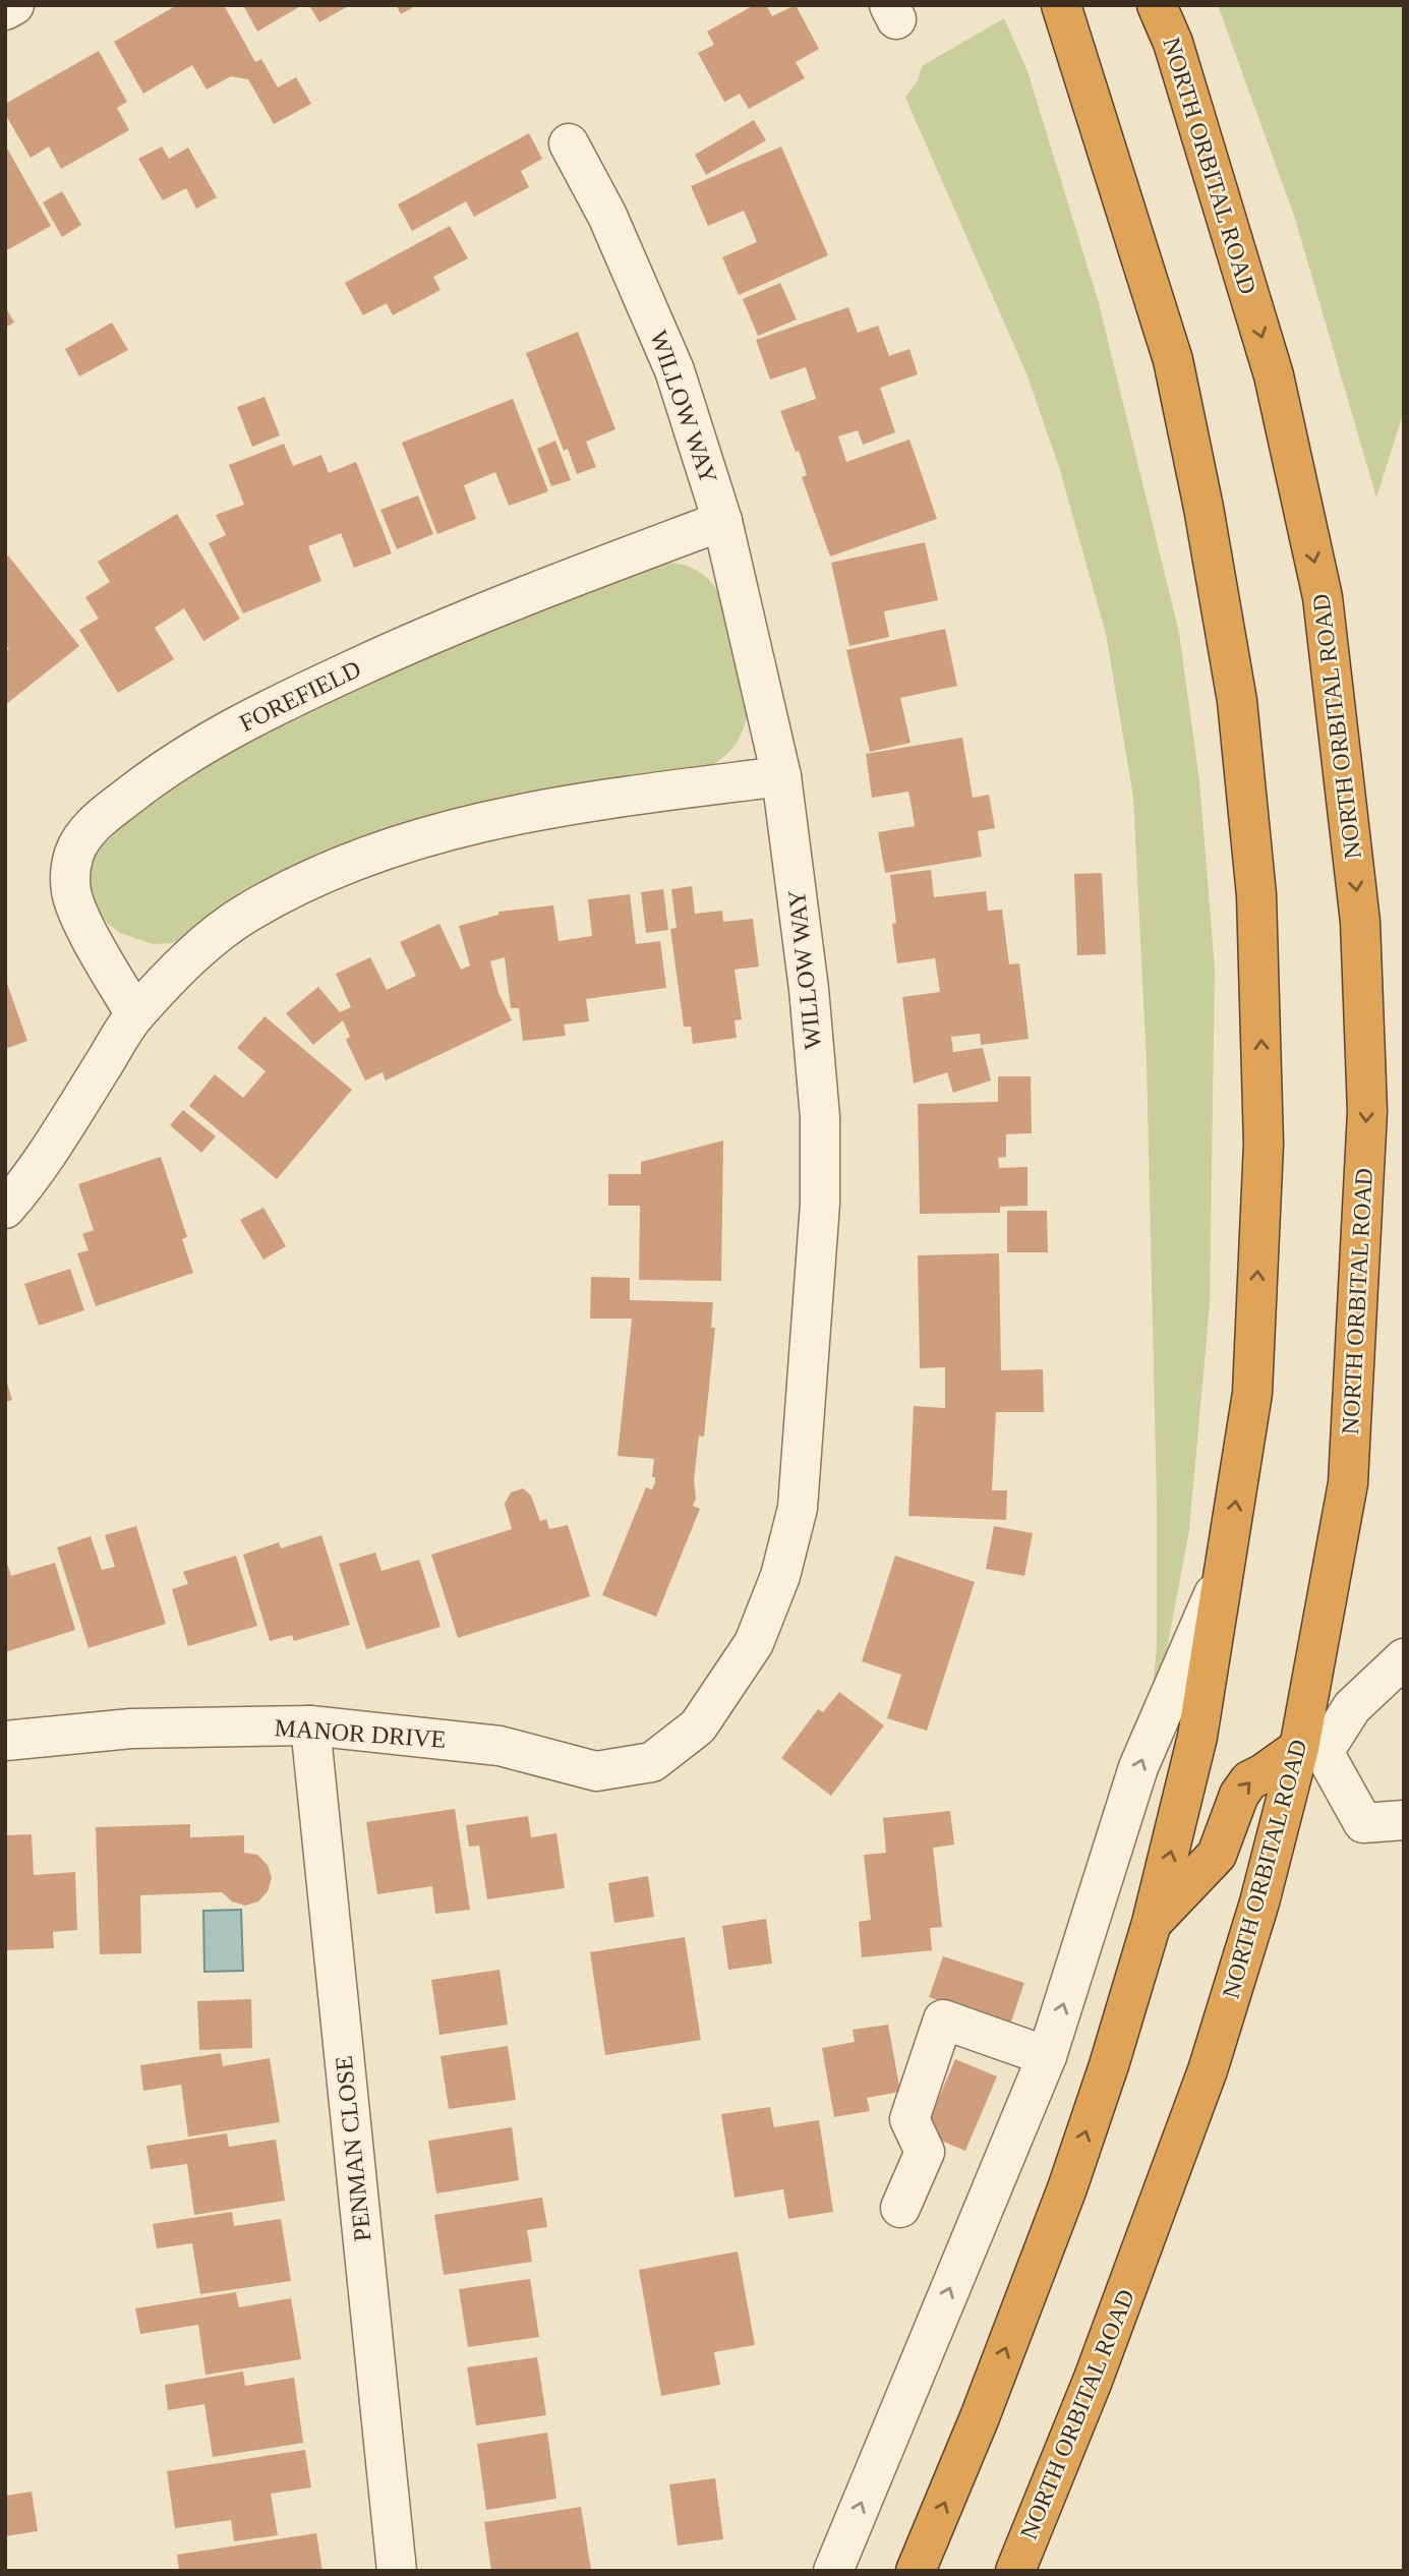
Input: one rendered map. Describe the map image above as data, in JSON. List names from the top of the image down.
{
  "streets": {
    "highway": ["NORTH ORBITAL ROAD"],
    "street": [
      "WILLOW WAY",
      "FOREFIELD",
      "MANOR DRIVE",
      "PENMAN CLOSE"
    ]
  },
  "crossings": [
    ["WILLOW WAY", "FOREFIELD"],
    ["WILLOW WAY", "MANOR DRIVE"],
    ["MANOR DRIVE", "PENMAN CLOSE"]
  ]
}
